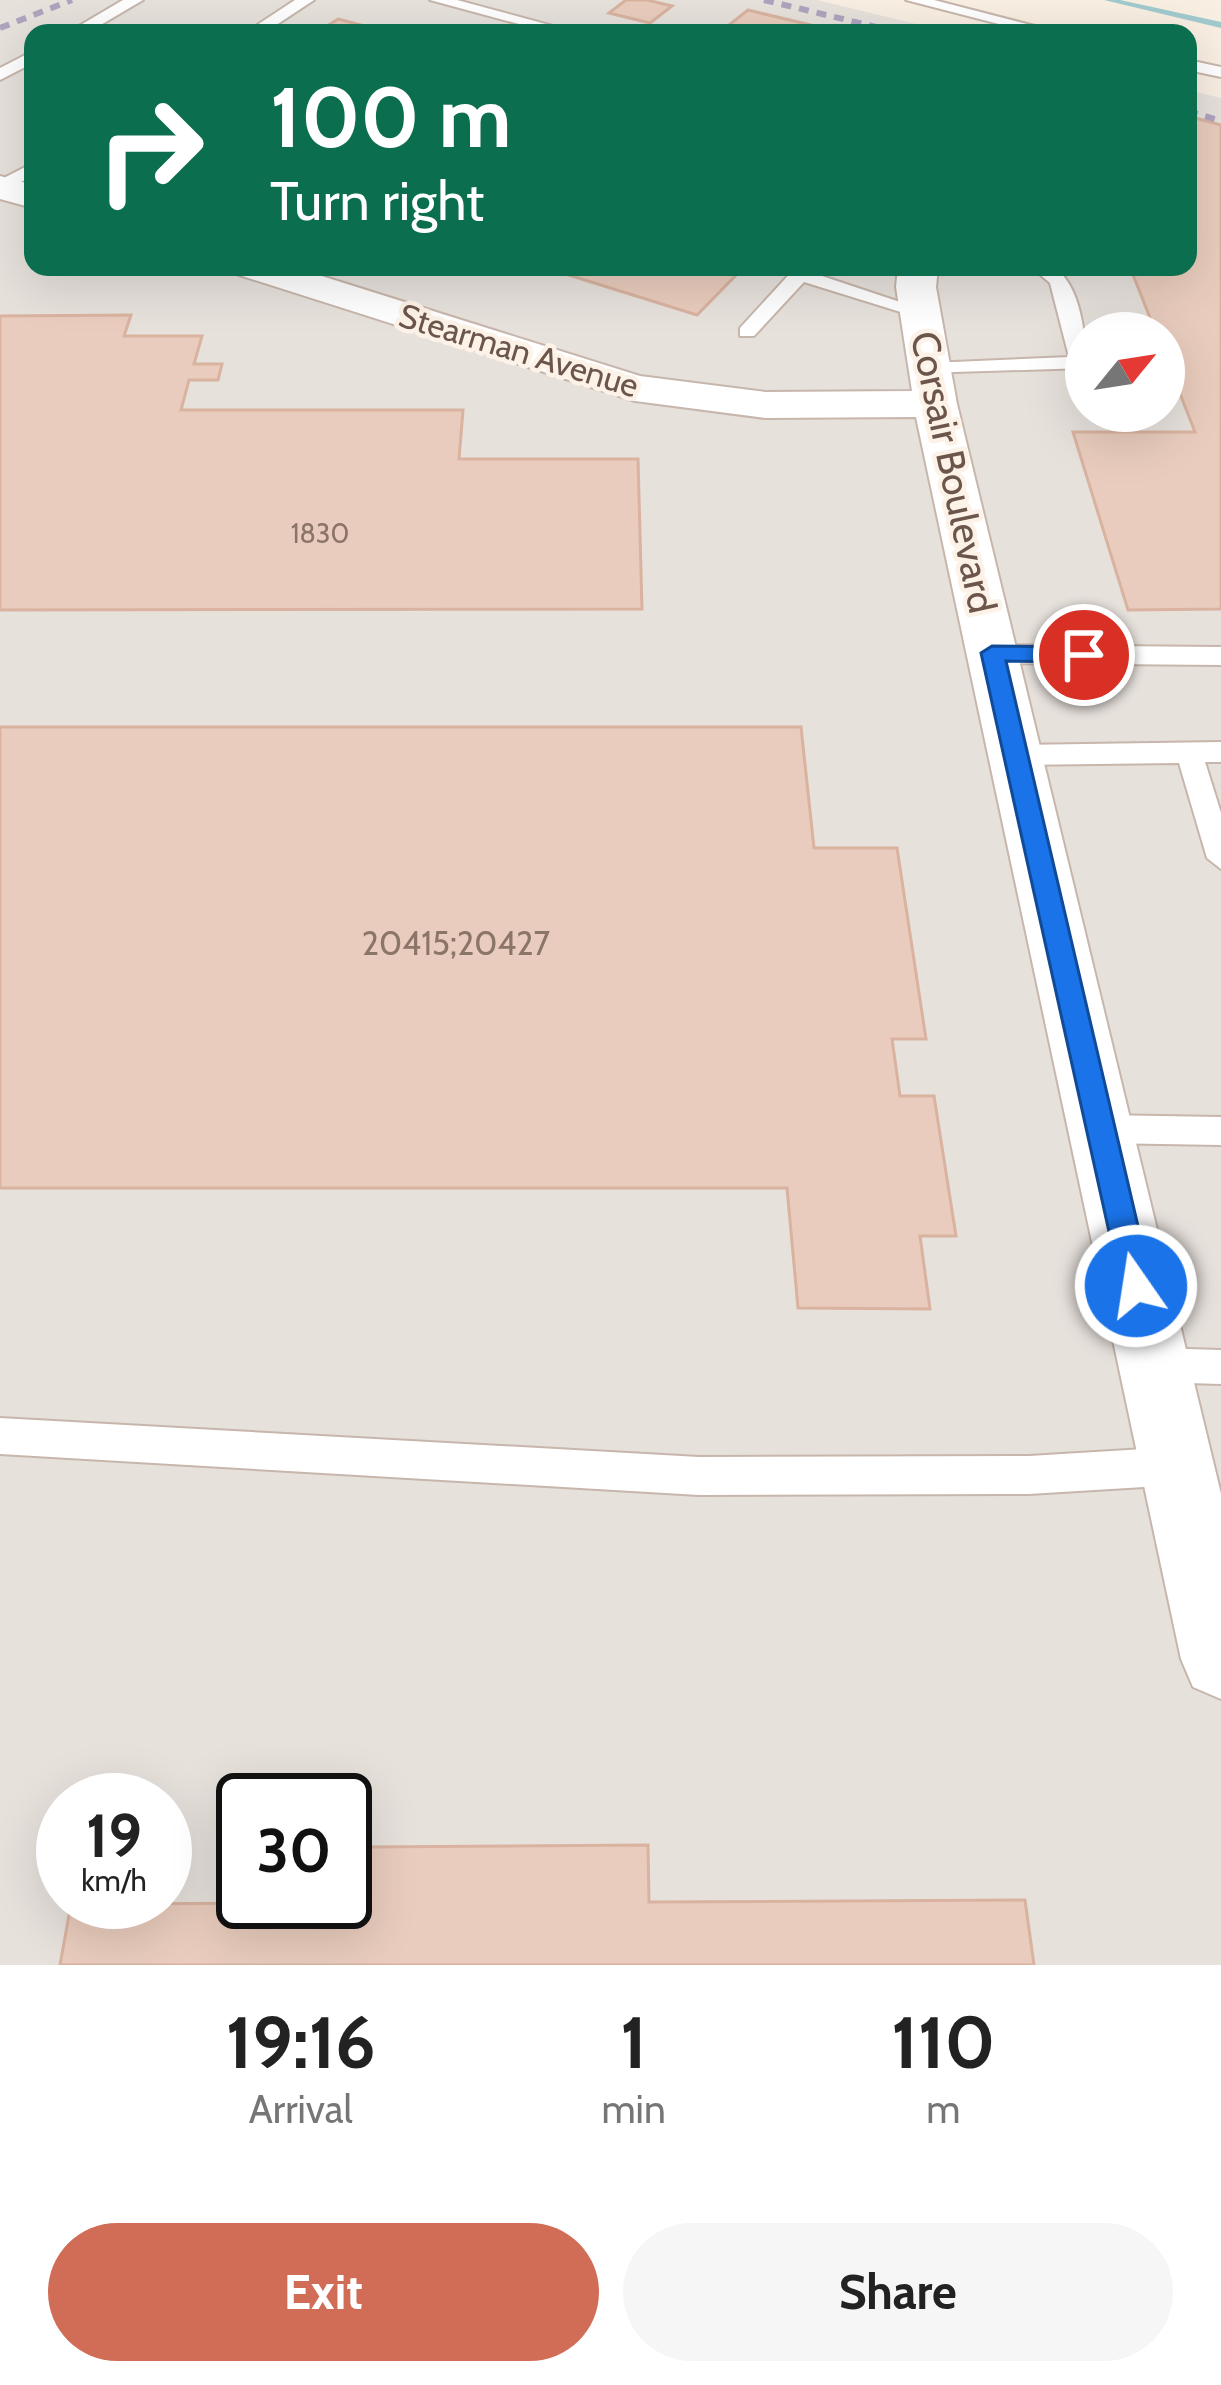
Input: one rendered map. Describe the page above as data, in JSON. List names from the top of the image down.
{
  "streets": {
    "street": ["Stearman Avenue", "Corsair Boulevard"]
  },
  "crossings": [
    ["Stearman Avenue", "Corsair Boulevard"]
  ],
  "house_numbers": ["1830", "20415;20427"],
  "north": "top right",
  "page": {
    "turn": ["100 m", "Turn right"],
    "speed": "19 km/h",
    "limit": "30",
    "eta": [
      "19:16",
      "Arrival",
      "1",
      "min",
      "110",
      "m"
    ],
    "buttons": ["Exit", "Share"]
  }
}
